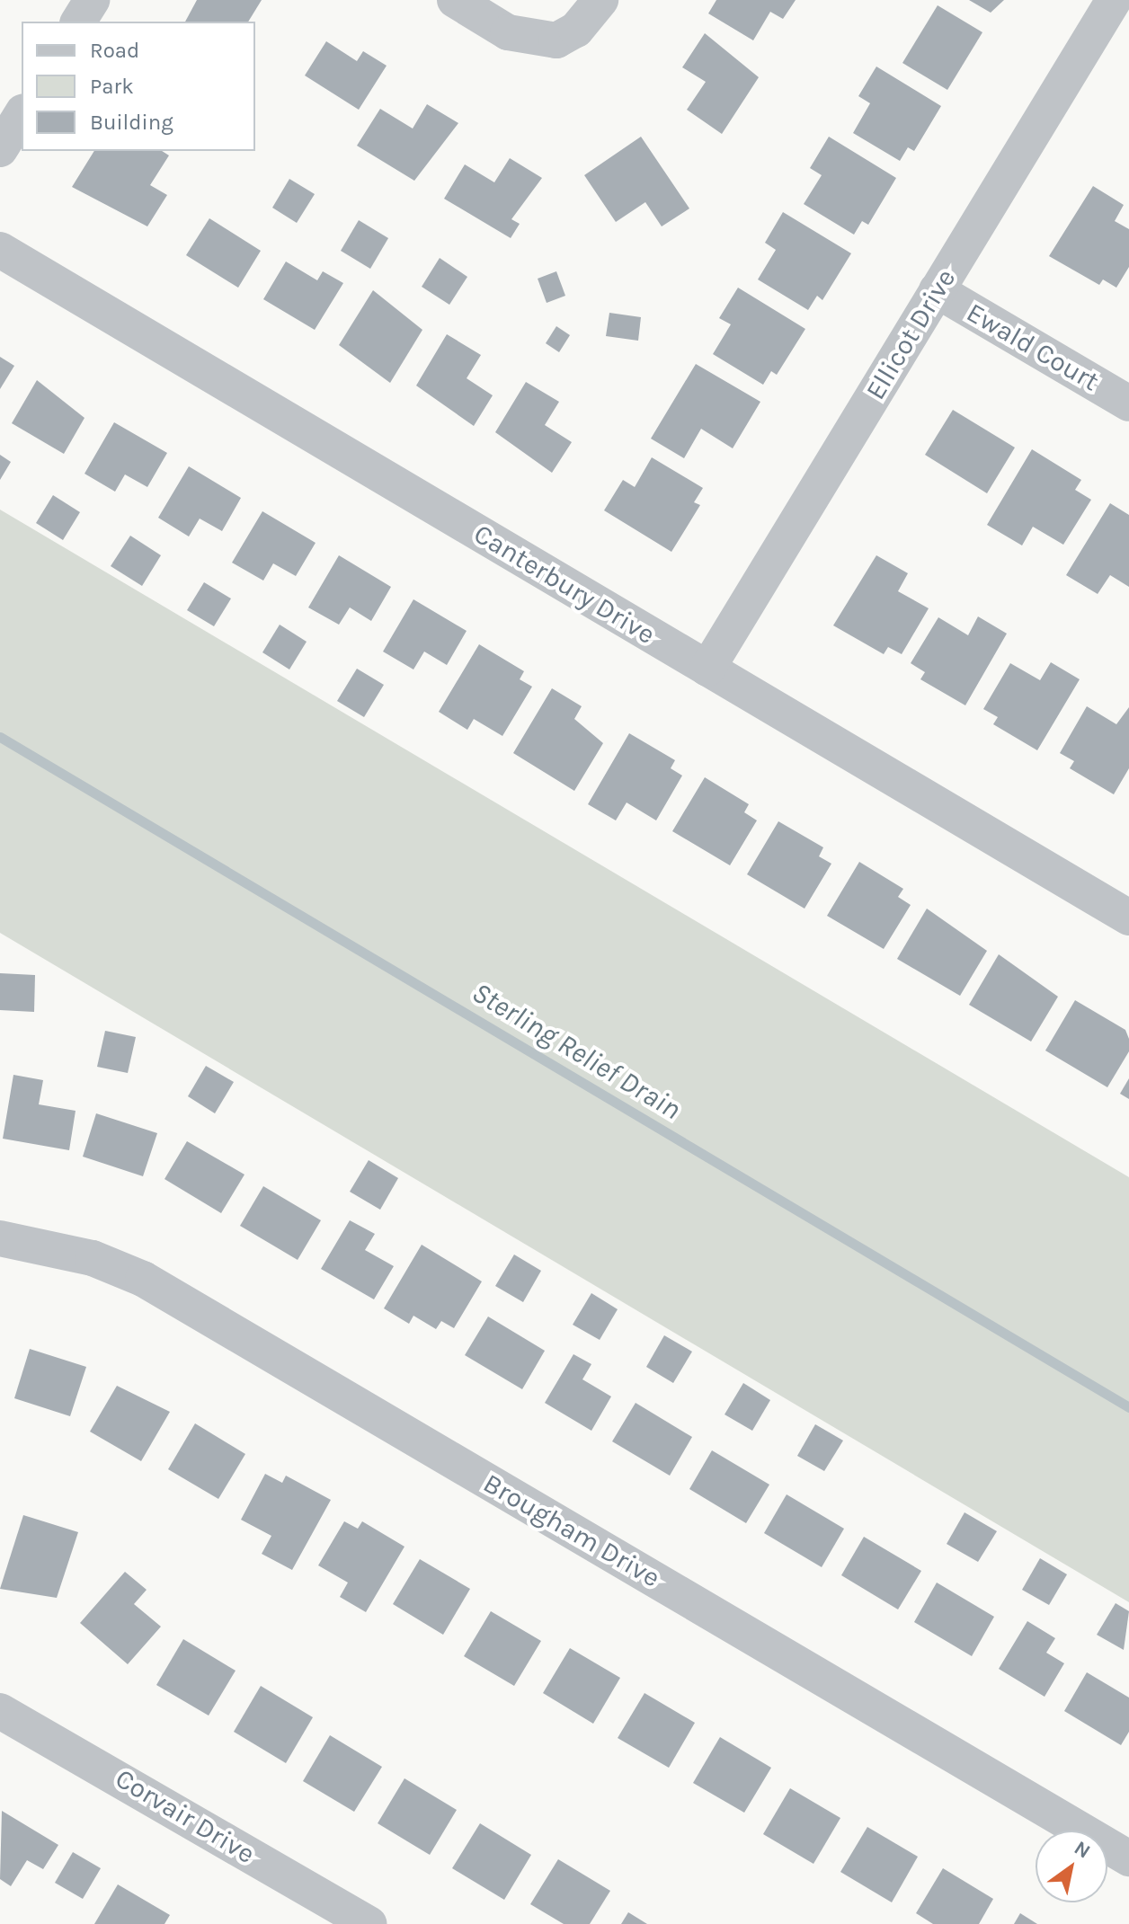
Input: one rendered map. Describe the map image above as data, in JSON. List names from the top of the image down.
{
  "streets": {
    "street": [
      "Ellicot Drive",
      "Ewald Court",
      "Canterbury Drive",
      "Brougham Drive",
      "Corvair Drive"
    ]
  },
  "crossings": [
    ["Ellicot Drive", "Ewald Court"],
    ["Ellicot Drive", "Canterbury Drive"]
  ],
  "water": ["Sterling Relief Drain"],
  "legend": ["Road", "Park", "Building"],
  "north": "top right"
}
